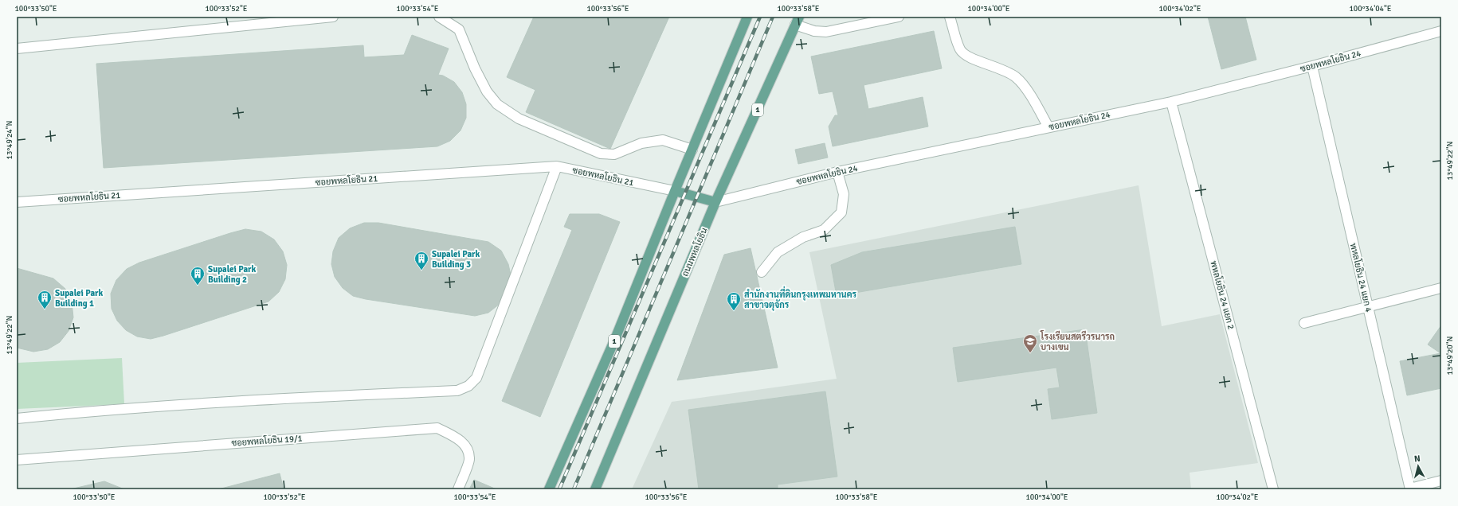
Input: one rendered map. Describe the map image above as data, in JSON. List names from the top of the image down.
{
  "streets": {
    "main road": ["1", "ถนนพหลโยธิน"],
    "street": [
      "ซอยพหลโยธิน 24",
      "ซอยพหลโยธิน 21",
      "พหลโยธิน 24 แยก 4",
      "พหลโยธิน 24 แยก 2",
      "ซอยพหลโยธิน 19/1"
    ]
  },
  "crossings": [
    ["ซอยพหลโยธิน 24", "ถนนพหลโยธิน"],
    ["ซอยพหลโยธิน 24", "พหลโยธิน 24 แยก 4"],
    ["ซอยพหลโยธิน 24", "พหลโยธิน 24 แยก 2"],
    ["1", "ซอยพหลโยธิน 21"]
  ],
  "places": {
    "building": [
      "Supalei Park Building 3",
      "Supalei Park Building 2",
      "Supalei Park Building 1",
      "สำนักงานที่ดินกรุงเทพมหานคร สาขาจตุจักร"
    ],
    "school or university": ["โรงเรียนสตรีวรนารถ บางเขน"]
  },
  "north": "top",
  "coordinates": [
    "100°33'50\"E",
    "100°33'52\"E",
    "100°33'54\"E",
    "100°33'56\"E",
    "100°33'58\"E",
    "100°34'00\"E",
    "100°34'02\"E",
    "100°34'04\"E",
    "13°49'24\"N",
    "13°49'22\"N",
    "13°49'20\"N"
  ]
}
